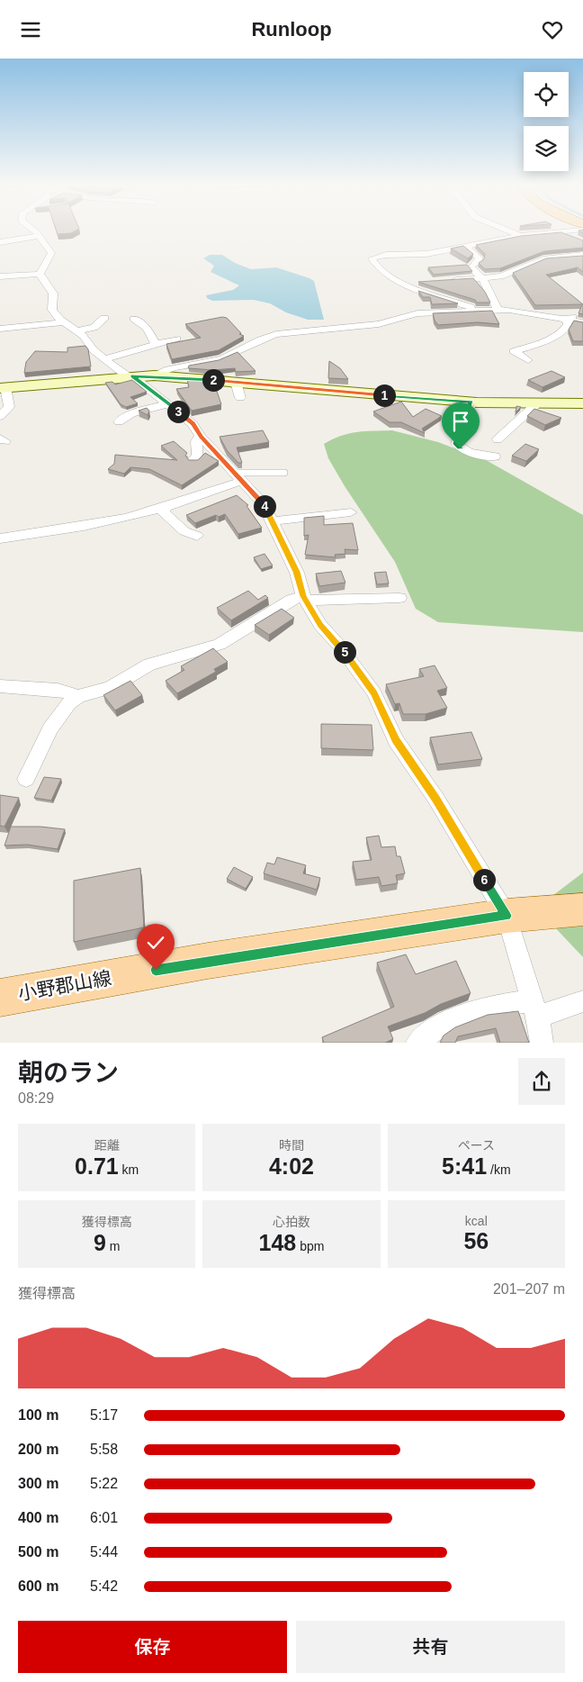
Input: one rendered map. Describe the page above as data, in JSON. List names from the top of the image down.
{
  "streets": {
    "main road": ["小野郡山線"]
  },
  "page": {
    "header": "Runloop",
    "pins": [
      "2",
      "1",
      "3",
      "4",
      "5",
      "6"
    ],
    "heading": ["朝のラン", "08:29"],
    "stats": [
      ["距離", "0.71 km"],
      ["時間", "4:02"],
      ["ペース", "5:41 /km"],
      ["獲得標高", "9 m"],
      ["心拍数", "148 bpm"],
      ["kcal", "56"]
    ],
    "chart": ["獲得標高", "201–207 m"],
    "list": [
      {
        "name": "100 m",
        "note": "5:17"
      },
      {
        "name": "200 m",
        "note": "5:58"
      },
      {
        "name": "300 m",
        "note": "5:22"
      },
      {
        "name": "400 m",
        "note": "6:01"
      },
      {
        "name": "500 m",
        "note": "5:44"
      },
      {
        "name": "600 m",
        "note": "5:42"
      }
    ],
    "buttons": ["保存", "共有"]
  }
}
